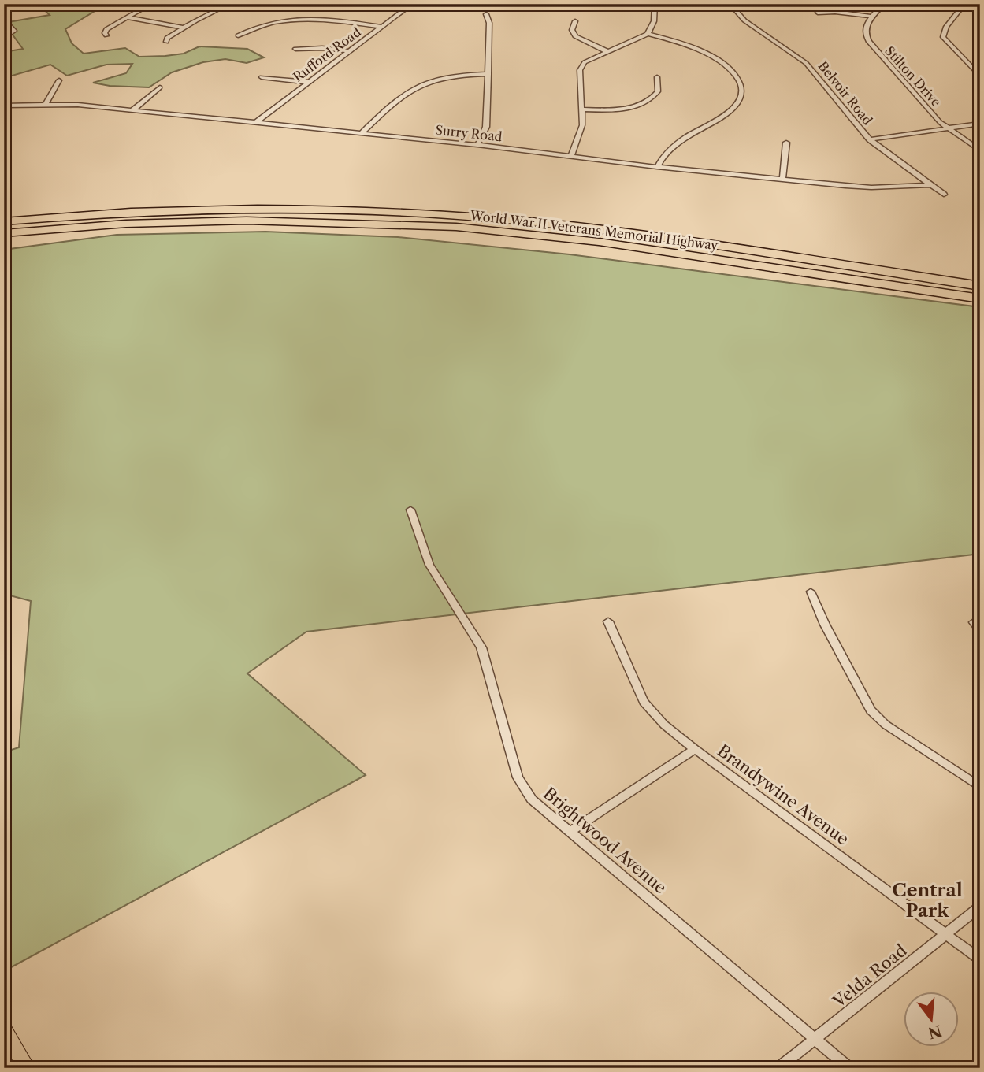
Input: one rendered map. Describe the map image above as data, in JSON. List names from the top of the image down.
{
  "streets": {
    "highway": ["World War II Veterans Memorial Highway"],
    "street": [
      "Rufford Road",
      "Stilton Drive",
      "Belvoir Road",
      "Surry Road",
      "Brandywine Avenue",
      "Brightwood Avenue",
      "Velda Road"
    ]
  },
  "crossings": [
    ["Rufford Road", "Surry Road"],
    ["Belvoir Road", "Surry Road"],
    ["Brandywine Avenue", "Velda Road"],
    ["Brightwood Avenue", "Velda Road"]
  ],
  "districts": ["Central Park"],
  "north": "bottom"
}
